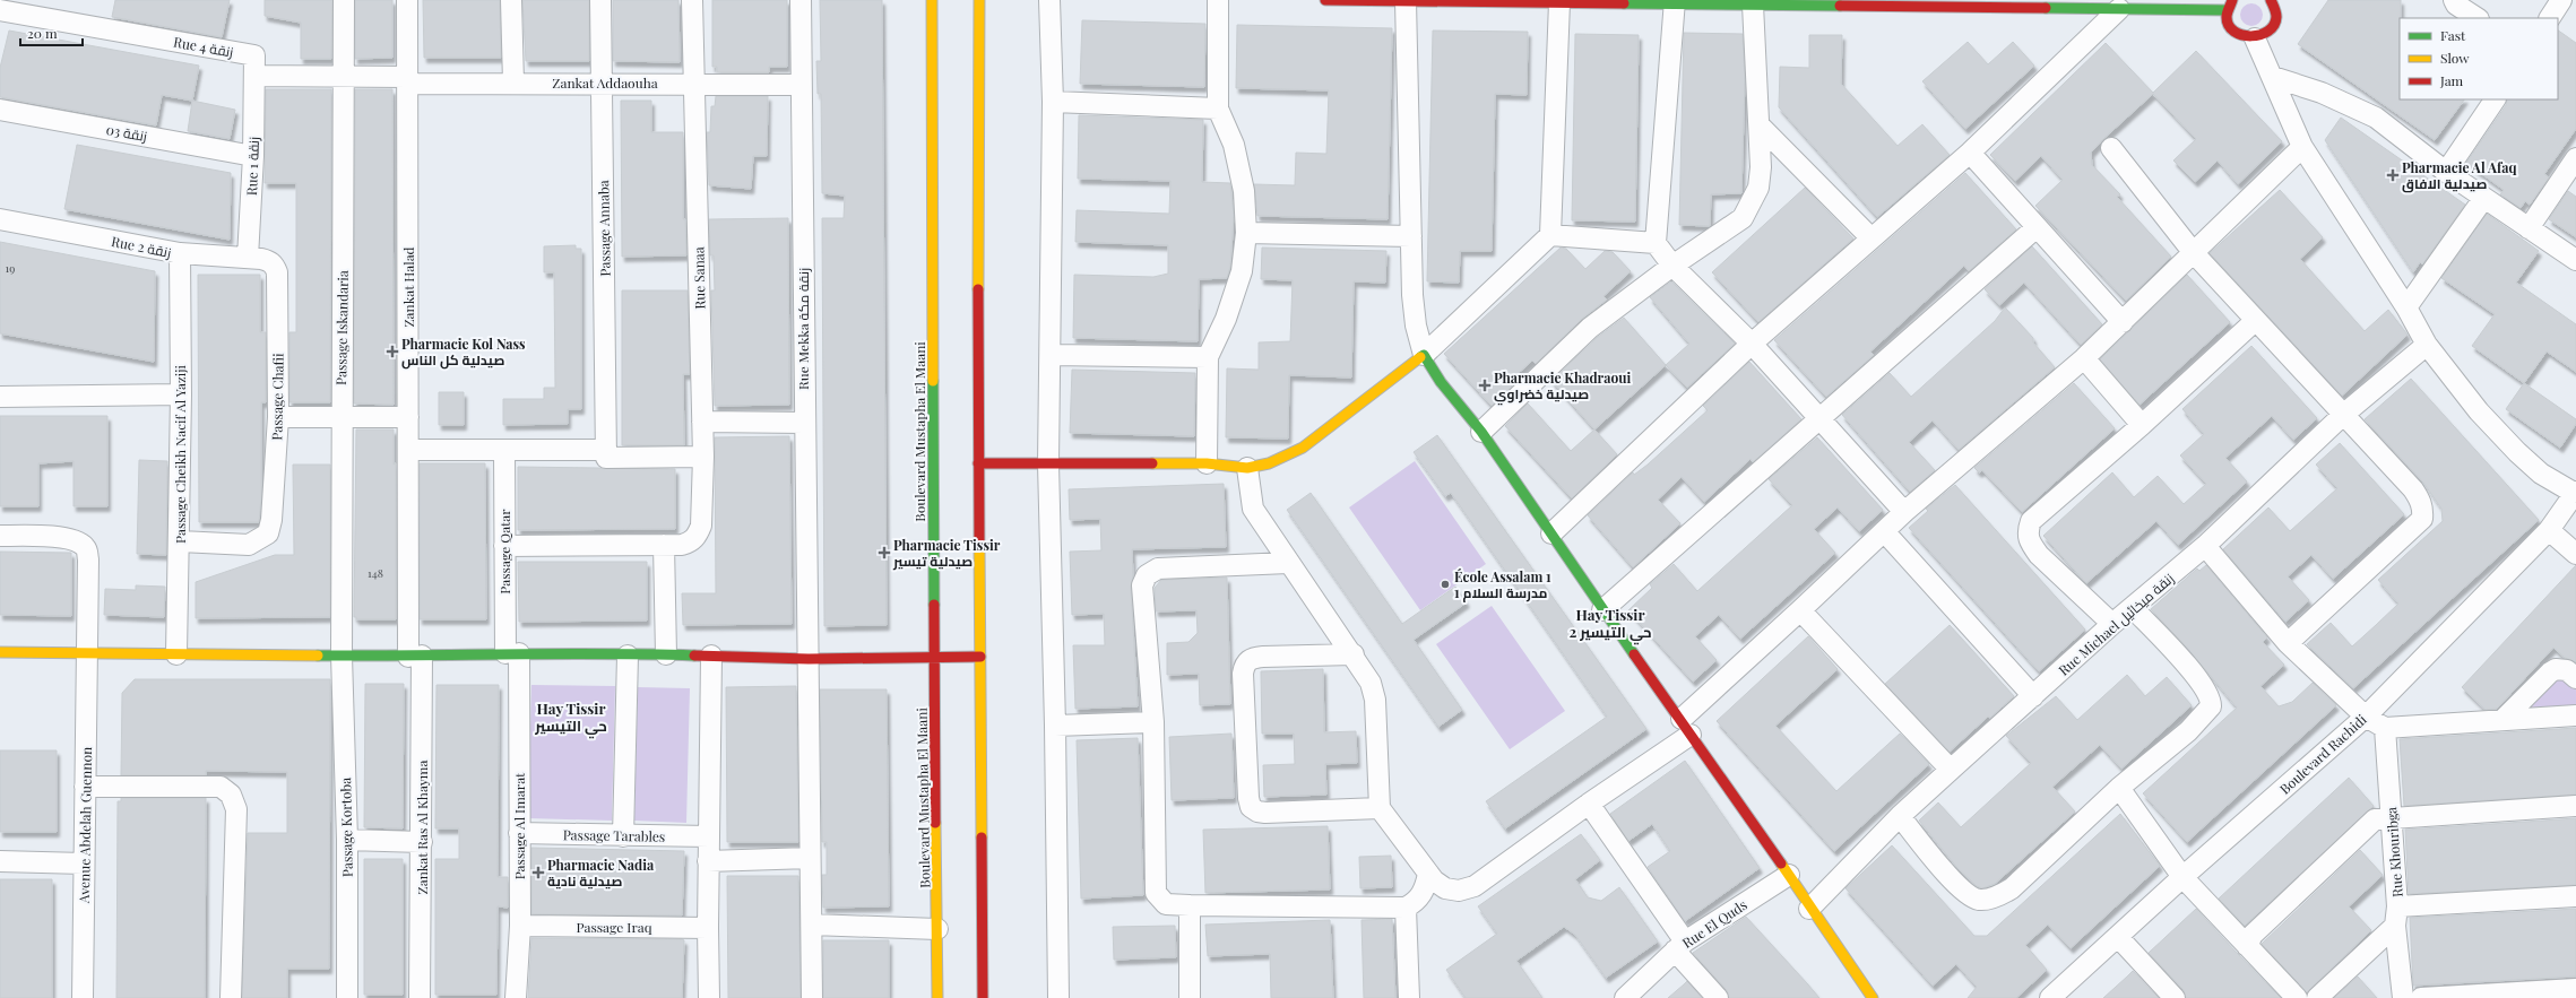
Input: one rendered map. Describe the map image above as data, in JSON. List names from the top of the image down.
{
  "streets": {
    "street": [
      "Rue 4 زنقة",
      "Zankat Addaouha",
      "زنقة 03",
      "Rue 1 زنقة",
      "Passage Annaba",
      "Rue 2 زنقة",
      "Rue Sanaa",
      "Zankat Halad",
      "Passage Iskandaria",
      "Rue Mekka زنقة مكة",
      "Passage Chafii",
      "Boulevard Mustapha El Maani",
      "Passage Cheikh Nacif Al Yaziji",
      "Passage Qatar",
      "Rue Michael زنقة ميخائيل",
      "Boulevard Rachidi",
      "Avenue Abdelah Guennon",
      "Passage Al Imarat",
      "Passage Kortoba",
      "Zankat Ras Al Khayma",
      "Passage Tarables",
      "Rue Khouribga",
      "Rue El Quds",
      "Passage Iraq"
    ]
  },
  "crossings": [
    ["Rue 4 زنقة", "Zankat Addaouha"],
    ["Rue 4 زنقة", "Rue 1 زنقة"],
    ["Zankat Addaouha", "Rue 1 زنقة"],
    ["Zankat Addaouha", "Passage Annaba"],
    ["Zankat Addaouha", "Rue Sanaa"],
    ["Zankat Addaouha", "Zankat Halad"],
    ["Zankat Addaouha", "Passage Iskandaria"],
    ["Zankat Addaouha", "Rue Mekka زنقة مكة"],
    ["زنقة 03", "Rue 1 زنقة"],
    ["Rue 1 زنقة", "Rue 2 زنقة"],
    ["Rue 2 زنقة", "Passage Chafii"],
    ["Rue 2 زنقة", "Passage Cheikh Nacif Al Yaziji"],
    ["Zankat Halad", "Zankat Ras Al Khayma"],
    ["Passage Iskandaria", "Passage Kortoba"],
    ["Passage Chafii", "Passage Cheikh Nacif Al Yaziji"],
    ["Passage Qatar", "Passage Al Imarat"],
    ["Passage Al Imarat", "Passage Tarables"],
    ["Passage Al Imarat", "Passage Iraq"]
  ],
  "districts": ["Hay Tissir 2 حي التيسير", "Hay Tissir حي التيسير"],
  "places": {
    "health": [
      "Pharmacie Al Afaq صيدلية الافاق",
      "Pharmacie Kol Nass صيدلية كل الناس",
      "Pharmacie Khadraoui صيدلية خضراوي",
      "Pharmacie Tissir صيدلية تيسير",
      "Pharmacie Nadia صيدلية نادية"
    ],
    "other": ["École Assalam 1 مدرسة السلام 1"]
  },
  "house_numbers": ["19", "148"],
  "legend": ["Fast", "Slow", "Jam"],
  "scale_bar": "20 m"
}
